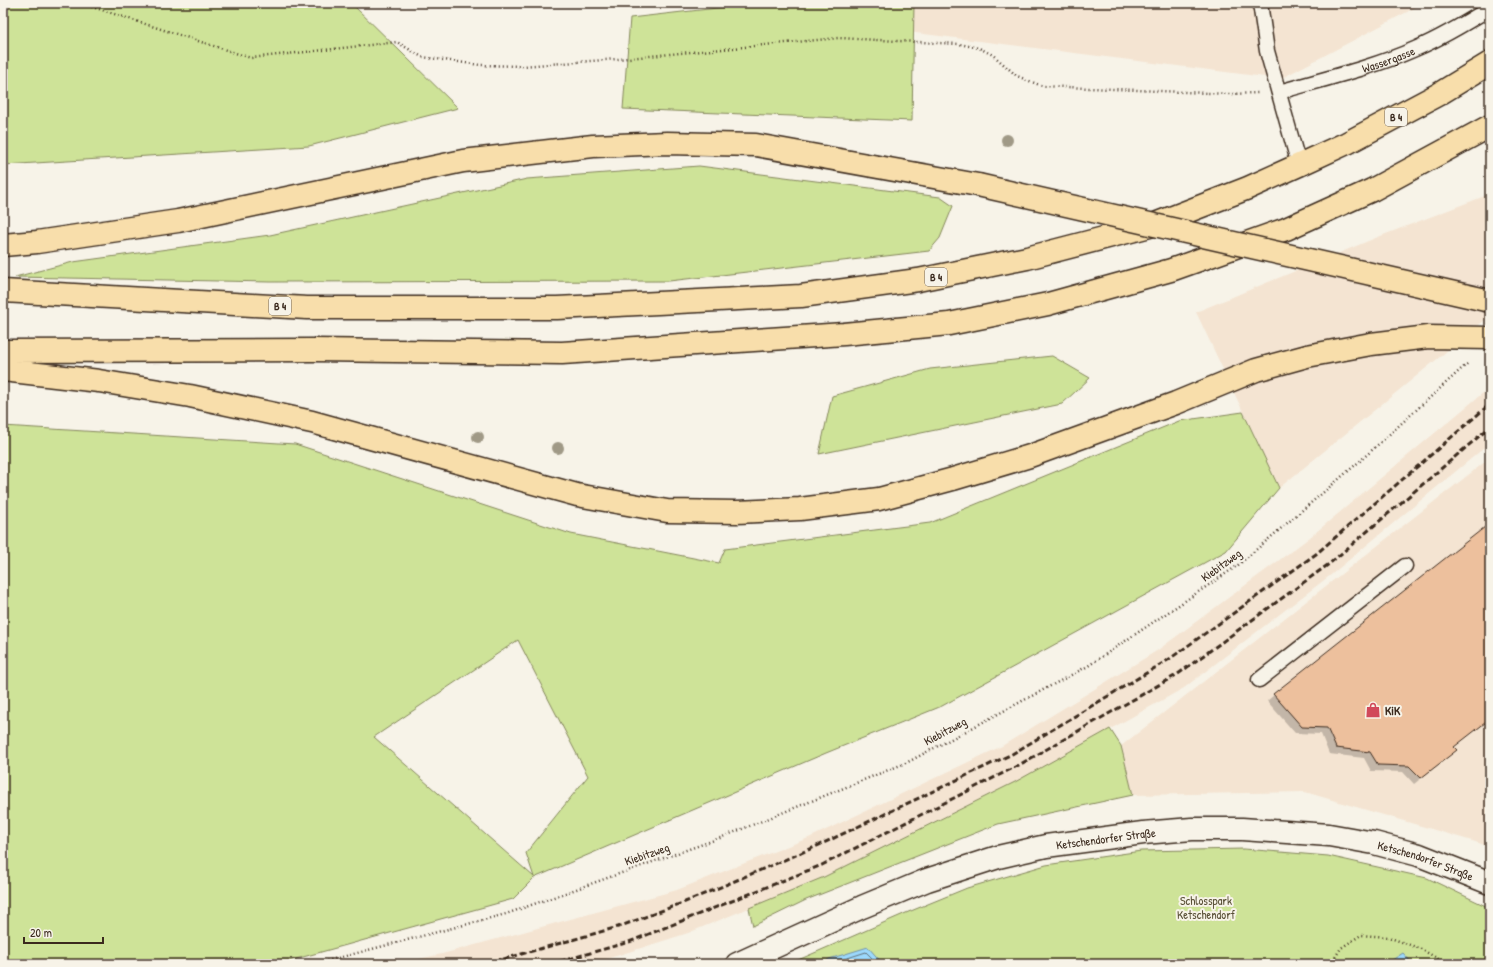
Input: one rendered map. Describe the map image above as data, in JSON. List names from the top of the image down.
{
  "streets": {
    "highway": ["B 4"],
    "street": ["Ketschendorfer Straße"],
    "lane": ["Wassergasse"],
    "path": ["Kiebitzweg"]
  },
  "parks": ["Schlosspark Ketschendorf"],
  "places": {
    "shop": ["KiK"]
  },
  "scale_bar": "20 m"
}
